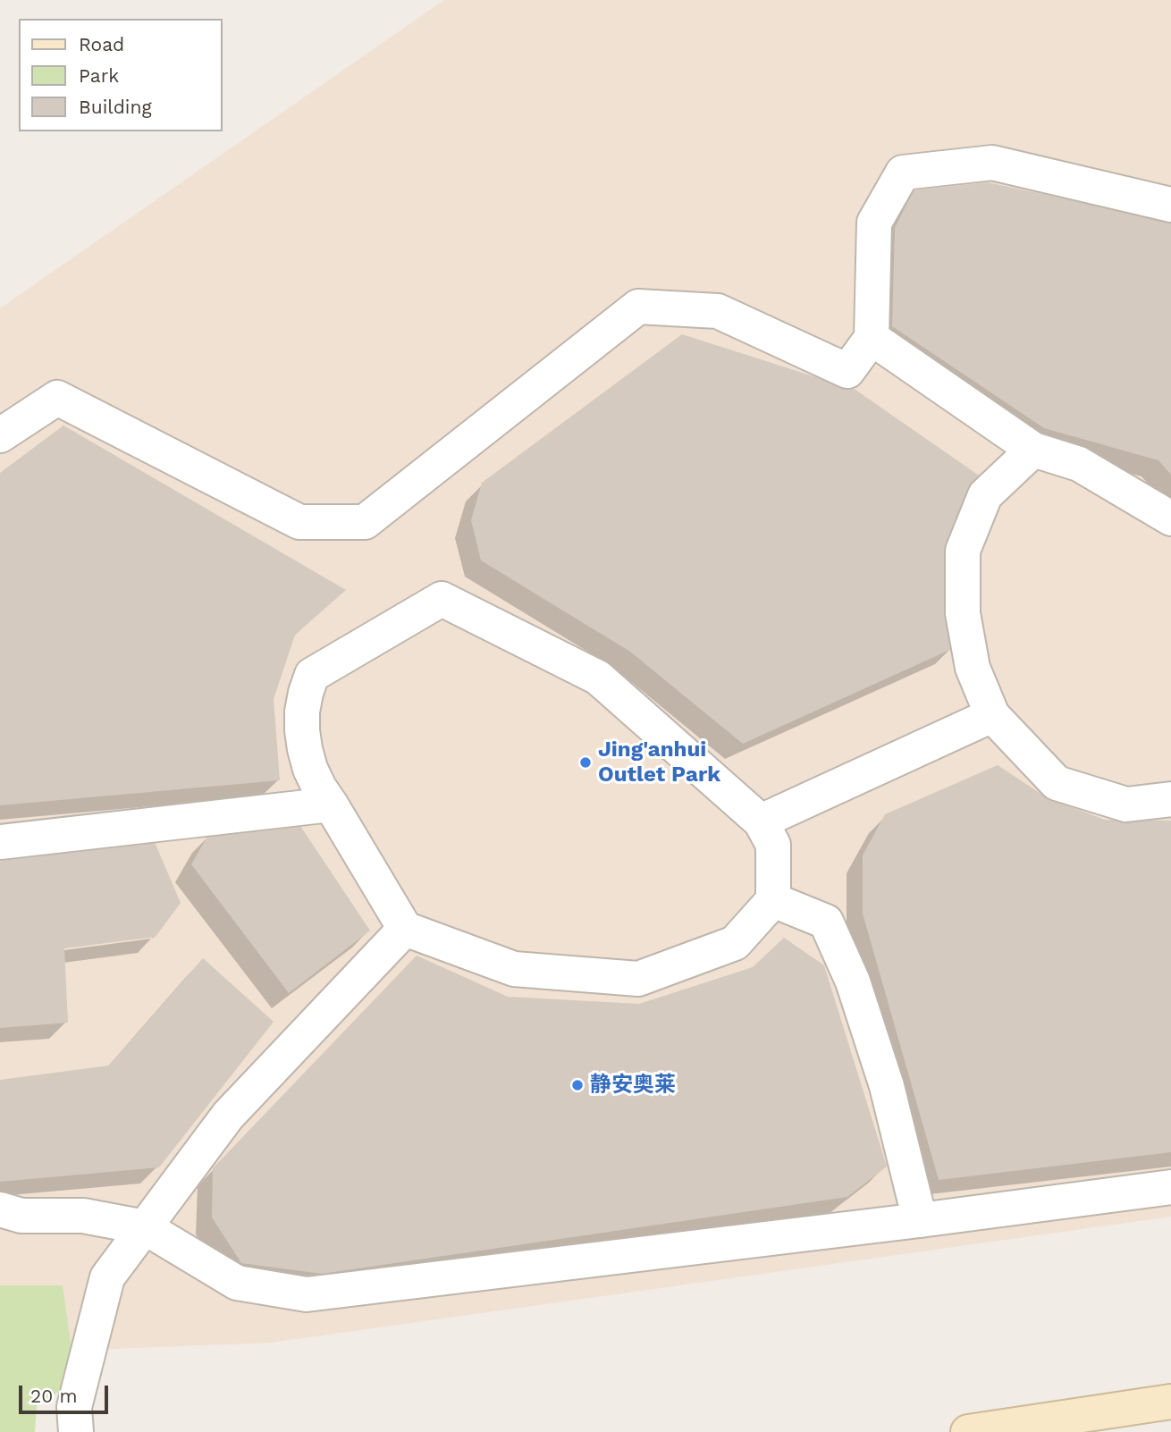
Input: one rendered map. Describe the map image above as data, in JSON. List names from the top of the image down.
{
  "places": ["Jing'anhui Outlet Park", "静安奥莱"],
  "legend": ["Road", "Park", "Building"],
  "scale_bar": "20 m"
}
